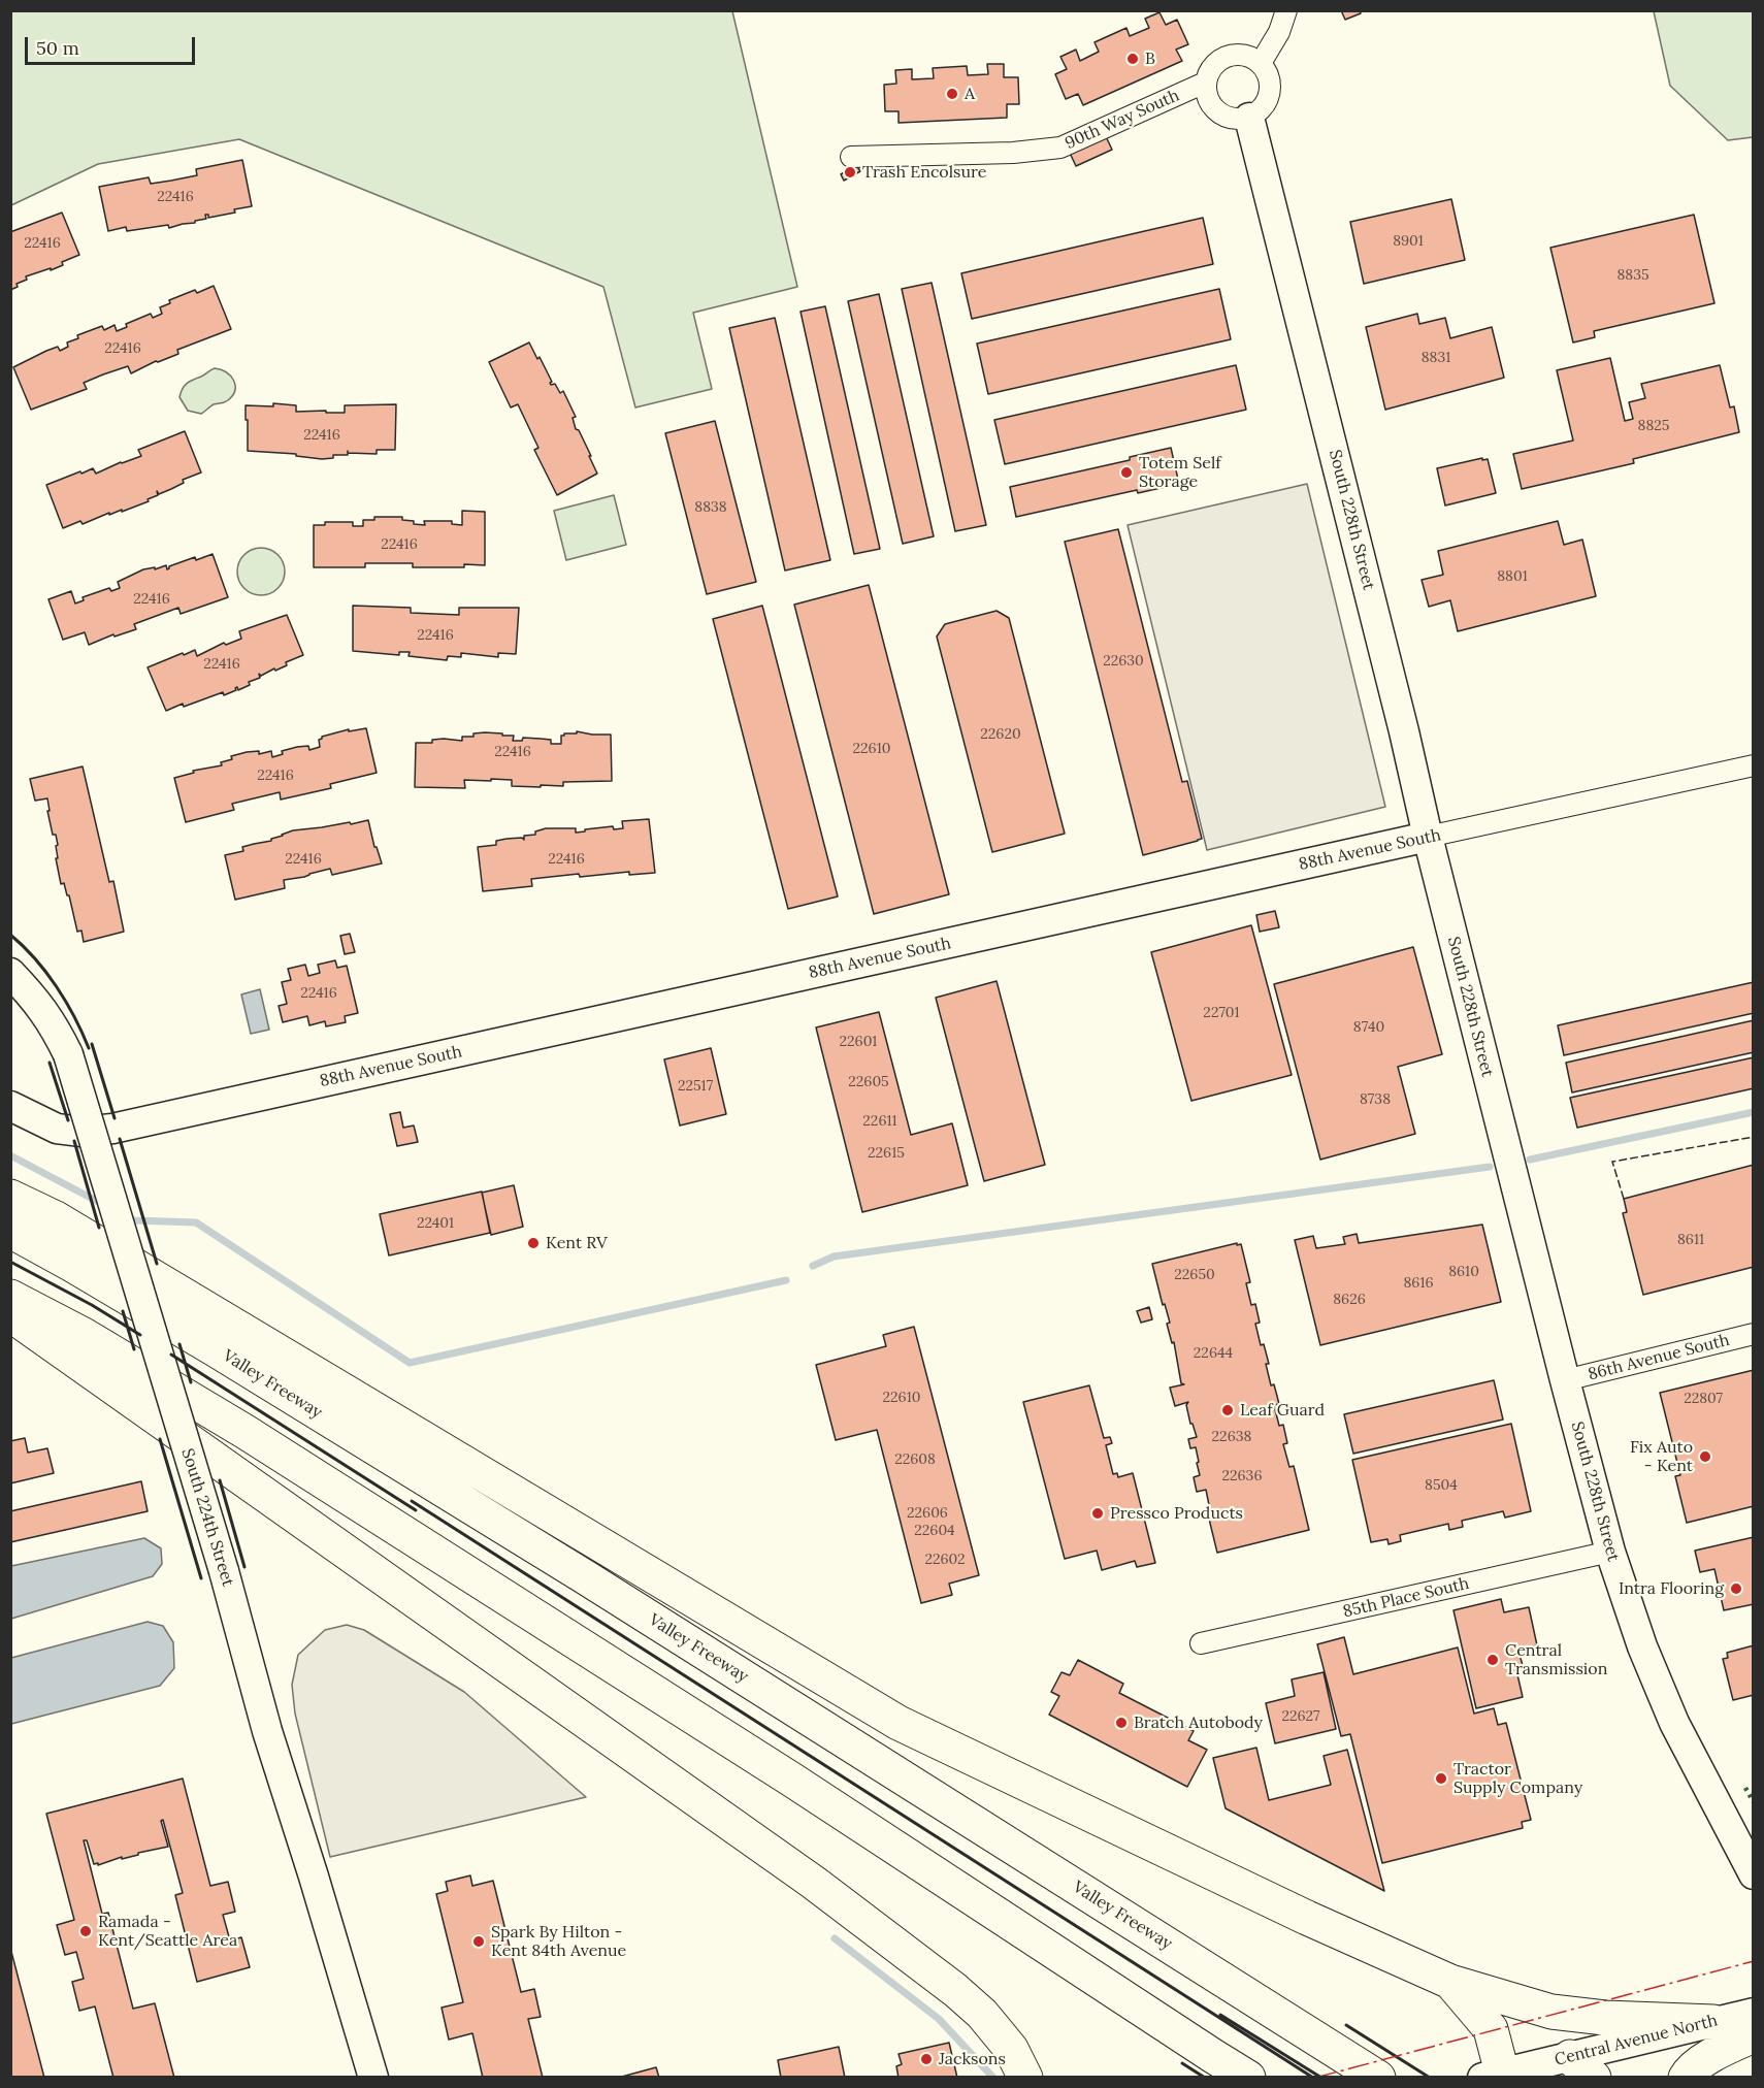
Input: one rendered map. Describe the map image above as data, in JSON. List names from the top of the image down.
{
  "streets": {
    "highway": ["Valley Freeway"],
    "street": [
      "90th Way South",
      "South 228th Street",
      "88th Avenue South",
      "86th Avenue South",
      "South 224th Street",
      "85th Place South",
      "Central Avenue North"
    ]
  },
  "crossings": [
    ["90th Way South", "South 228th Street"],
    ["South 228th Street", "88th Avenue South"],
    ["South 228th Street", "86th Avenue South"],
    ["South 228th Street", "85th Place South"]
  ],
  "places": [
    "B",
    "A",
    "Trash Encolsure",
    "Totem Self Storage",
    "Kent RV",
    "Leaf Guard",
    "Fix Auto - Kent",
    "Pressco Products",
    "Intra Flooring",
    "Central Transmission",
    "Bratch Autobody",
    "Tractor Supply Company",
    "Ramada - Kent/Seattle Area",
    "Spark By Hilton - Kent 84th Avenue",
    "Jacksons"
  ],
  "house_numbers": [
    "22416",
    "8901",
    "22416",
    "8835",
    "22416",
    "8831",
    "8825",
    "22416",
    "8838",
    "22416",
    "8801",
    "22416",
    "22416",
    "22630",
    "22416",
    "22620",
    "22610",
    "22416",
    "22416",
    "22416",
    "22416",
    "22416",
    "22701",
    "8740",
    "22601",
    "22605",
    "22517",
    "8738",
    "22611",
    "22615",
    "22401",
    "8611",
    "8610",
    "22650",
    "8616",
    "8626",
    "22644",
    "22610",
    "22807",
    "22638",
    "22608",
    "22636",
    "8504",
    "22606",
    "22604",
    "22602",
    "22627"
  ],
  "scale_bar": "50 m"
}
